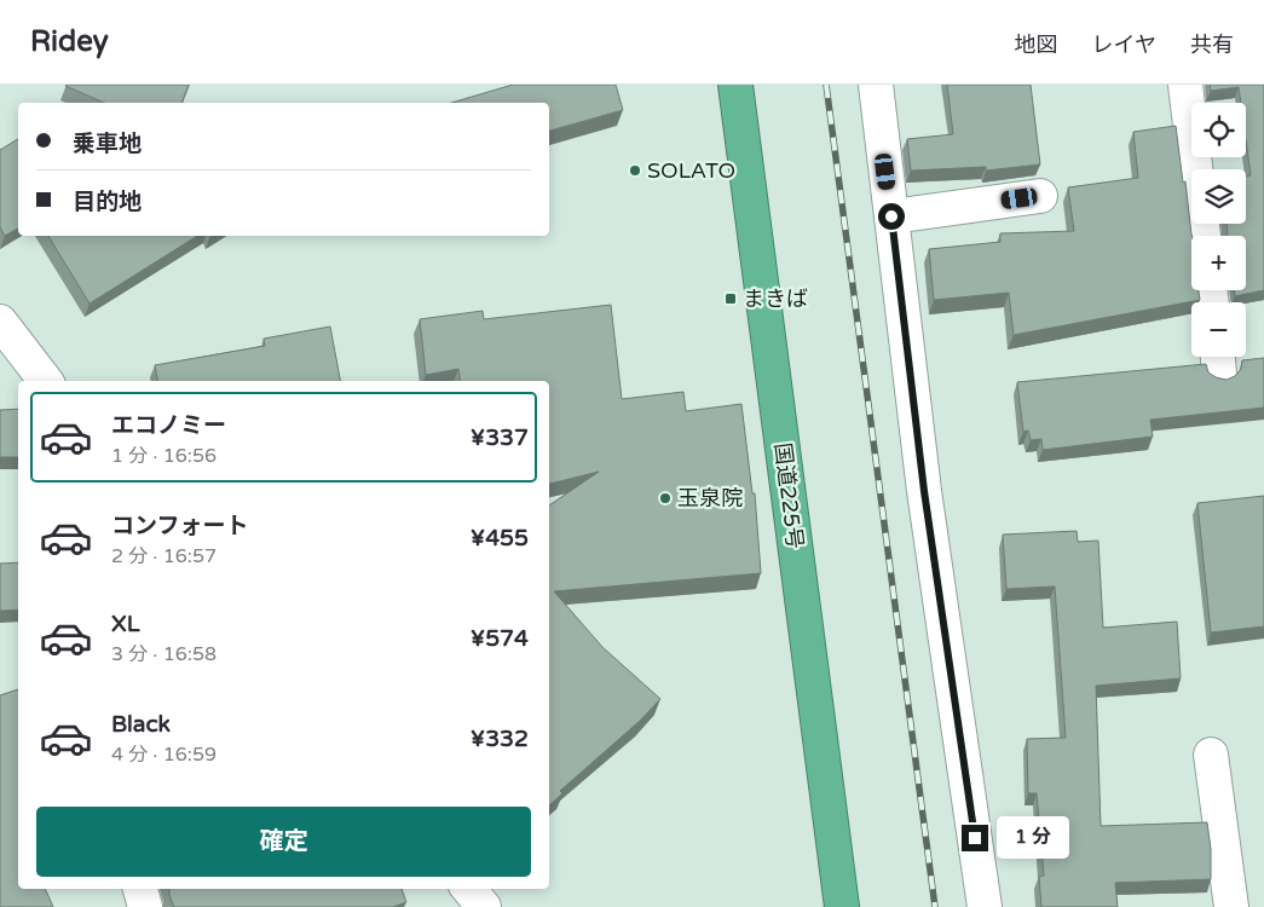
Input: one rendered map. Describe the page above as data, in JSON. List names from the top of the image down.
{
  "streets": {
    "highway": ["国道225号"]
  },
  "places": {
    "other": ["SOLATO", "玉泉院"],
    "transit": ["まきば"]
  },
  "page": {
    "header": "Ridey",
    "nav": ["地図", "レイヤ", "共有"],
    "map_buttons": ["+", "−"],
    "banner": ["乗車地", "目的地"],
    "list": [
      {
        "name": "エコノミー",
        "note": "1 分 · 16:56",
        "value": "¥337"
      },
      {
        "name": "コンフォート",
        "note": "2 分 · 16:57",
        "value": "¥455"
      },
      {
        "name": "XL",
        "note": "3 分 · 16:58",
        "value": "¥574"
      },
      {
        "name": "Black",
        "note": "4 分 · 16:59",
        "value": "¥332"
      }
    ],
    "buttons": "確定",
    "bubble": "1 分"
  }
}
